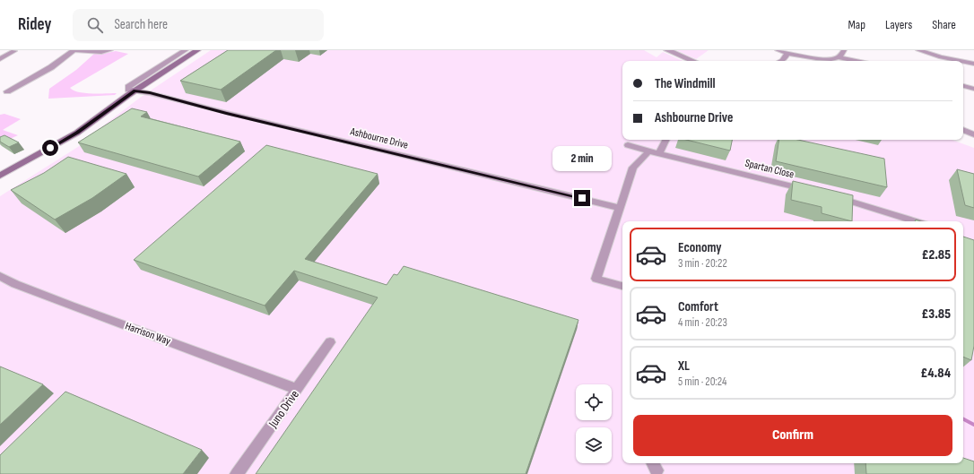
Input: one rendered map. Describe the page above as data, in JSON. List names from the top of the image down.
{
  "streets": {
    "street": [
      "Ashbourne Drive",
      "Spartan Close",
      "Harrison Way",
      "Juno Drive"
    ]
  },
  "crossings": [
    ["Harrison Way", "Juno Drive"]
  ],
  "page": {
    "header": "Ridey",
    "search": "Search here",
    "nav": ["Map", "Layers", "Share"],
    "banner": ["The Windmill", "Ashbourne Drive"],
    "bubble": "2 min",
    "list": [
      {
        "name": "Economy",
        "note": "3 min · 20:22",
        "value": "£2.85"
      },
      {
        "name": "Comfort",
        "note": "4 min · 20:23",
        "value": "£3.85"
      },
      {
        "name": "XL",
        "note": "5 min · 20:24",
        "value": "£4.84"
      }
    ],
    "buttons": "Confirm"
  }
}
